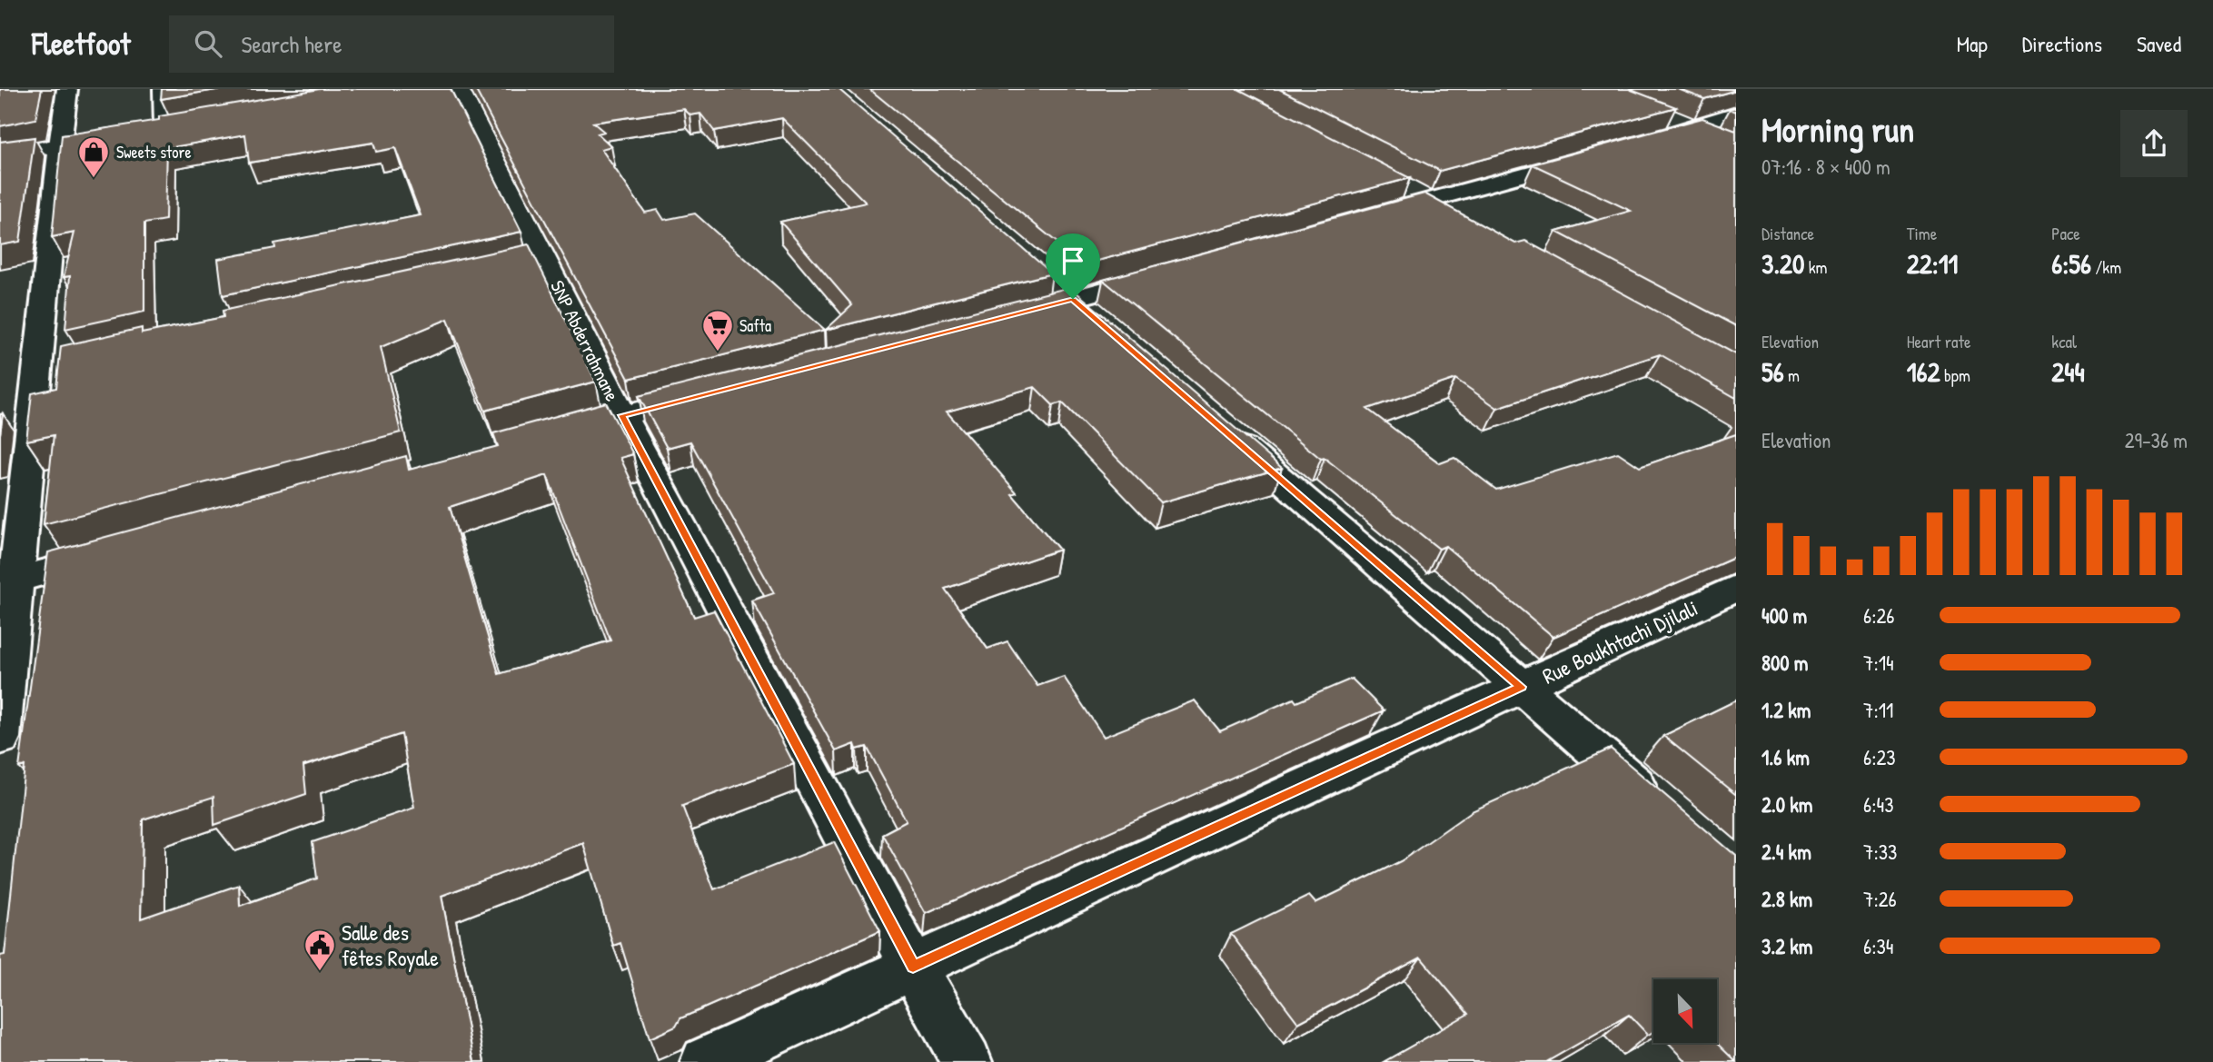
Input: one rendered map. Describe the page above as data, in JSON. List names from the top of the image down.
{
  "streets": {
    "street": ["SNP Abderrahmane", "Rue Boukhtachi Djilali"]
  },
  "crossings": [
    ["SNP Abderrahmane", "Rue Boukhtachi Djilali"]
  ],
  "places": {
    "shop": ["Sweets store"],
    "supermarket": ["Safta"],
    "public building": ["Salle des fêtes Royale"]
  },
  "north": "bottom right",
  "page": {
    "header": "Fleetfoot",
    "search": "Search here",
    "nav": ["Map", "Directions", "Saved"],
    "heading": ["Morning run", "07:16 · 8 × 400 m"],
    "stats": [
      ["Distance", "3.20 km"],
      ["Time", "22:11"],
      ["Pace", "6:56 /km"],
      ["Elevation", "56 m"],
      ["Heart rate", "162 bpm"],
      ["kcal", "244"]
    ],
    "chart": ["Elevation", "29–36 m"],
    "list": [
      {
        "name": "400 m",
        "note": "6:26"
      },
      {
        "name": "800 m",
        "note": "7:14"
      },
      {
        "name": "1.2 km",
        "note": "7:11"
      },
      {
        "name": "1.6 km",
        "note": "6:23"
      },
      {
        "name": "2.0 km",
        "note": "6:43"
      },
      {
        "name": "2.4 km",
        "note": "7:33"
      },
      {
        "name": "2.8 km",
        "note": "7:26"
      },
      {
        "name": "3.2 km",
        "note": "6:34"
      }
    ]
  }
}
